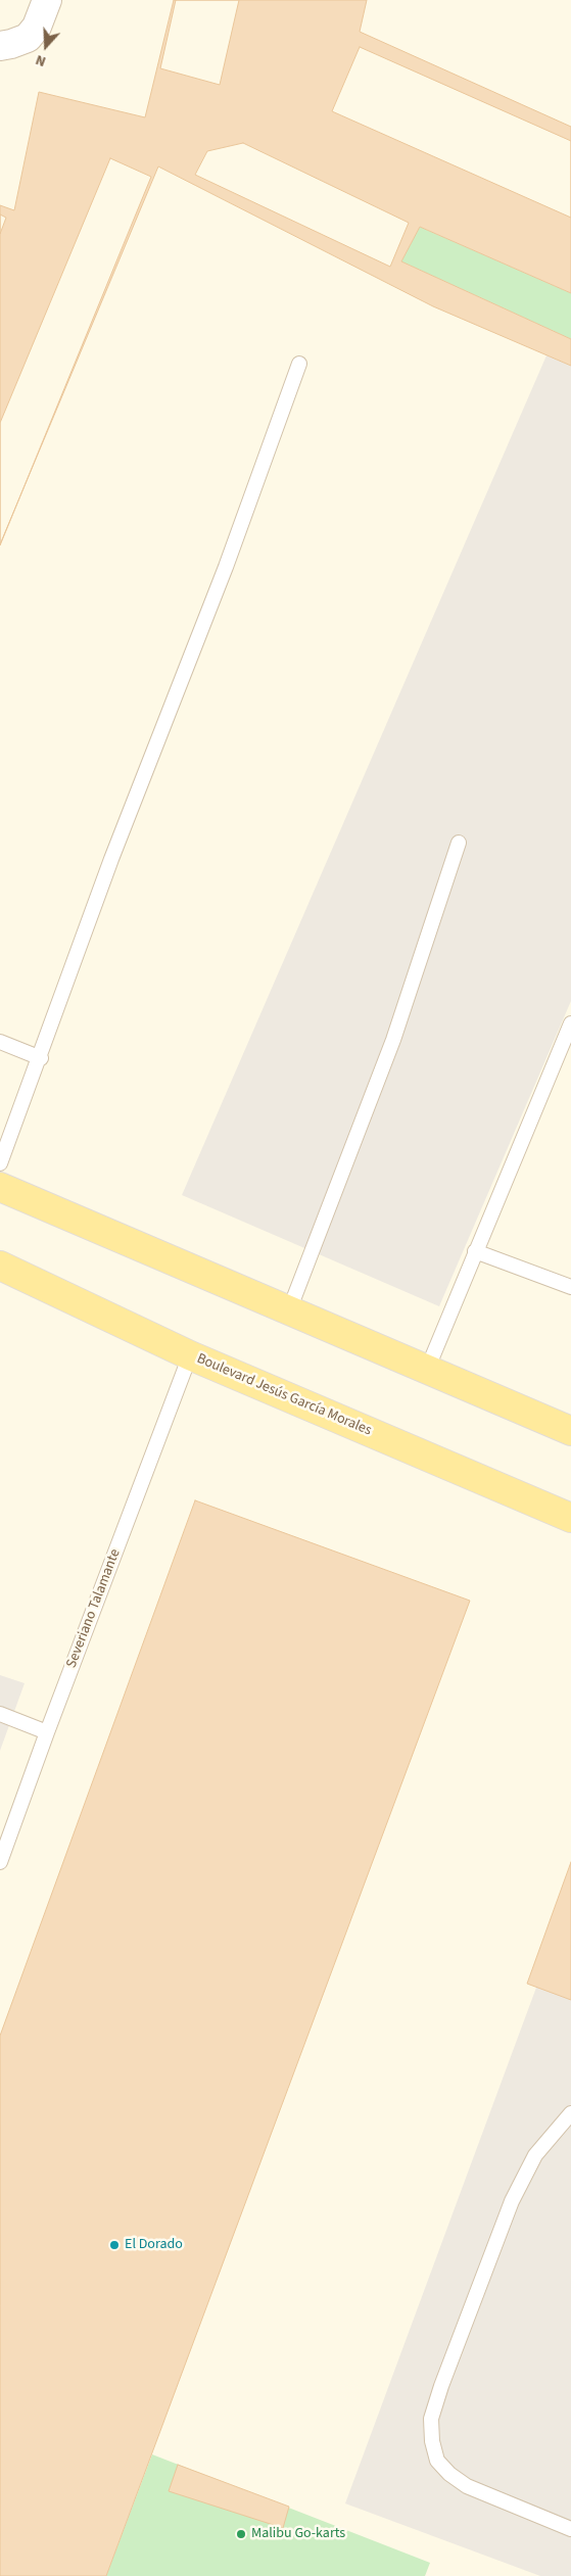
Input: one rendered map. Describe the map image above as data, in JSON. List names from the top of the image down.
{
  "streets": {
    "main road": ["Boulevard Jesús García Morales"],
    "lane": ["Severiano Talamante"]
  },
  "crossings": [
    ["Boulevard Jesús García Morales", "Severiano Talamante"]
  ],
  "places": ["El Dorado", "Malibu Go-karts"],
  "north": "bottom"
}
